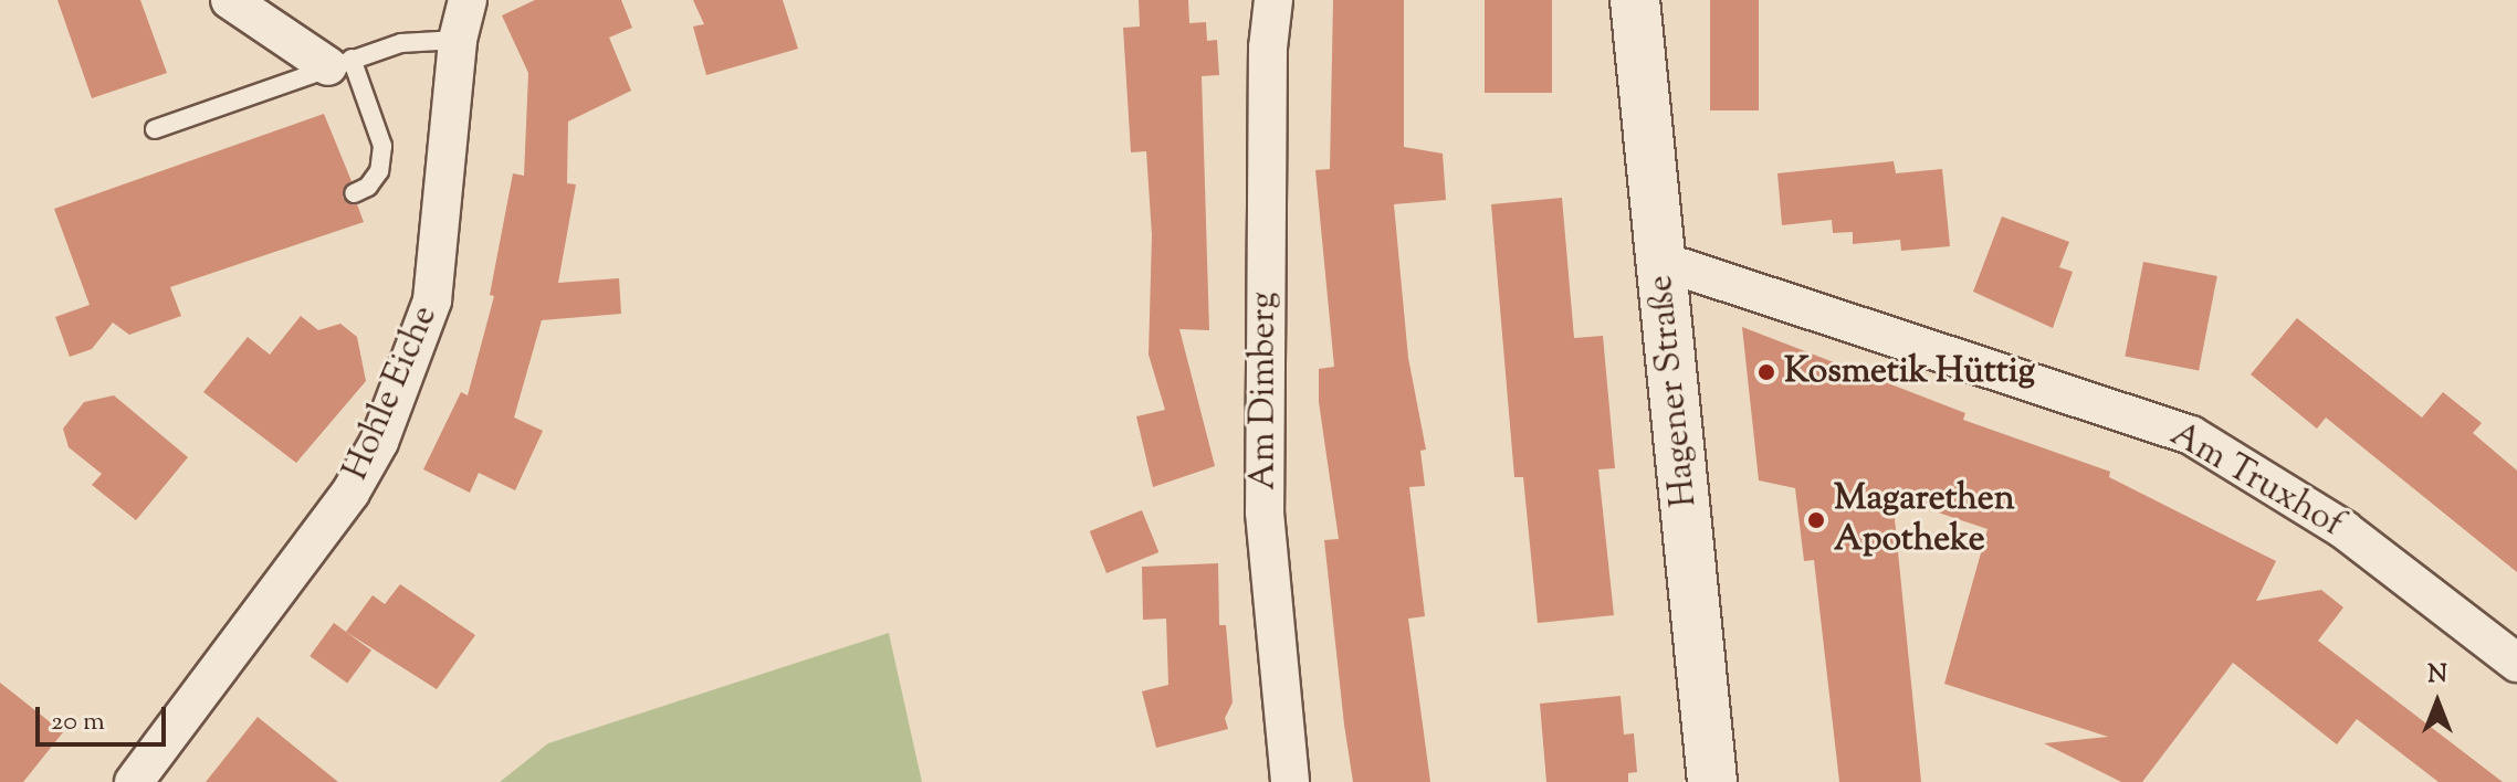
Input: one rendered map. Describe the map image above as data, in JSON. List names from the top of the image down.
{
  "streets": {
    "main road": ["Hagener Straße"],
    "street": ["Am Dimberg", "Hohle Eiche", "Am Truxhof"]
  },
  "crossings": [
    ["Hagener Straße", "Am Truxhof"]
  ],
  "places": ["Kosmetik Hüttig", "Magarethen Apotheke"],
  "scale_bar": "20 m",
  "north": "top"
}
